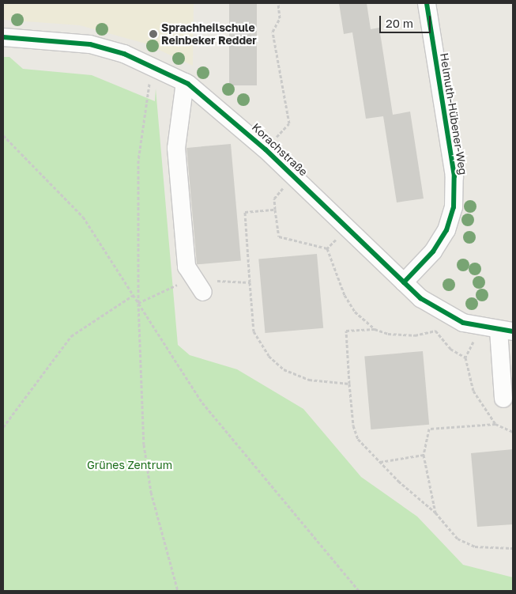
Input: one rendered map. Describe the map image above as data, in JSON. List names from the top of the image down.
{
  "streets": {
    "street": ["Helmuth-Hübener-Weg", "Korachstraße"]
  },
  "crossings": [
    ["Helmuth-Hübener-Weg", "Korachstraße"]
  ],
  "parks": ["Grünes Zentrum"],
  "places": ["Sprachheilschule Reinbeker Redder"],
  "scale_bar": "20 m"
}
